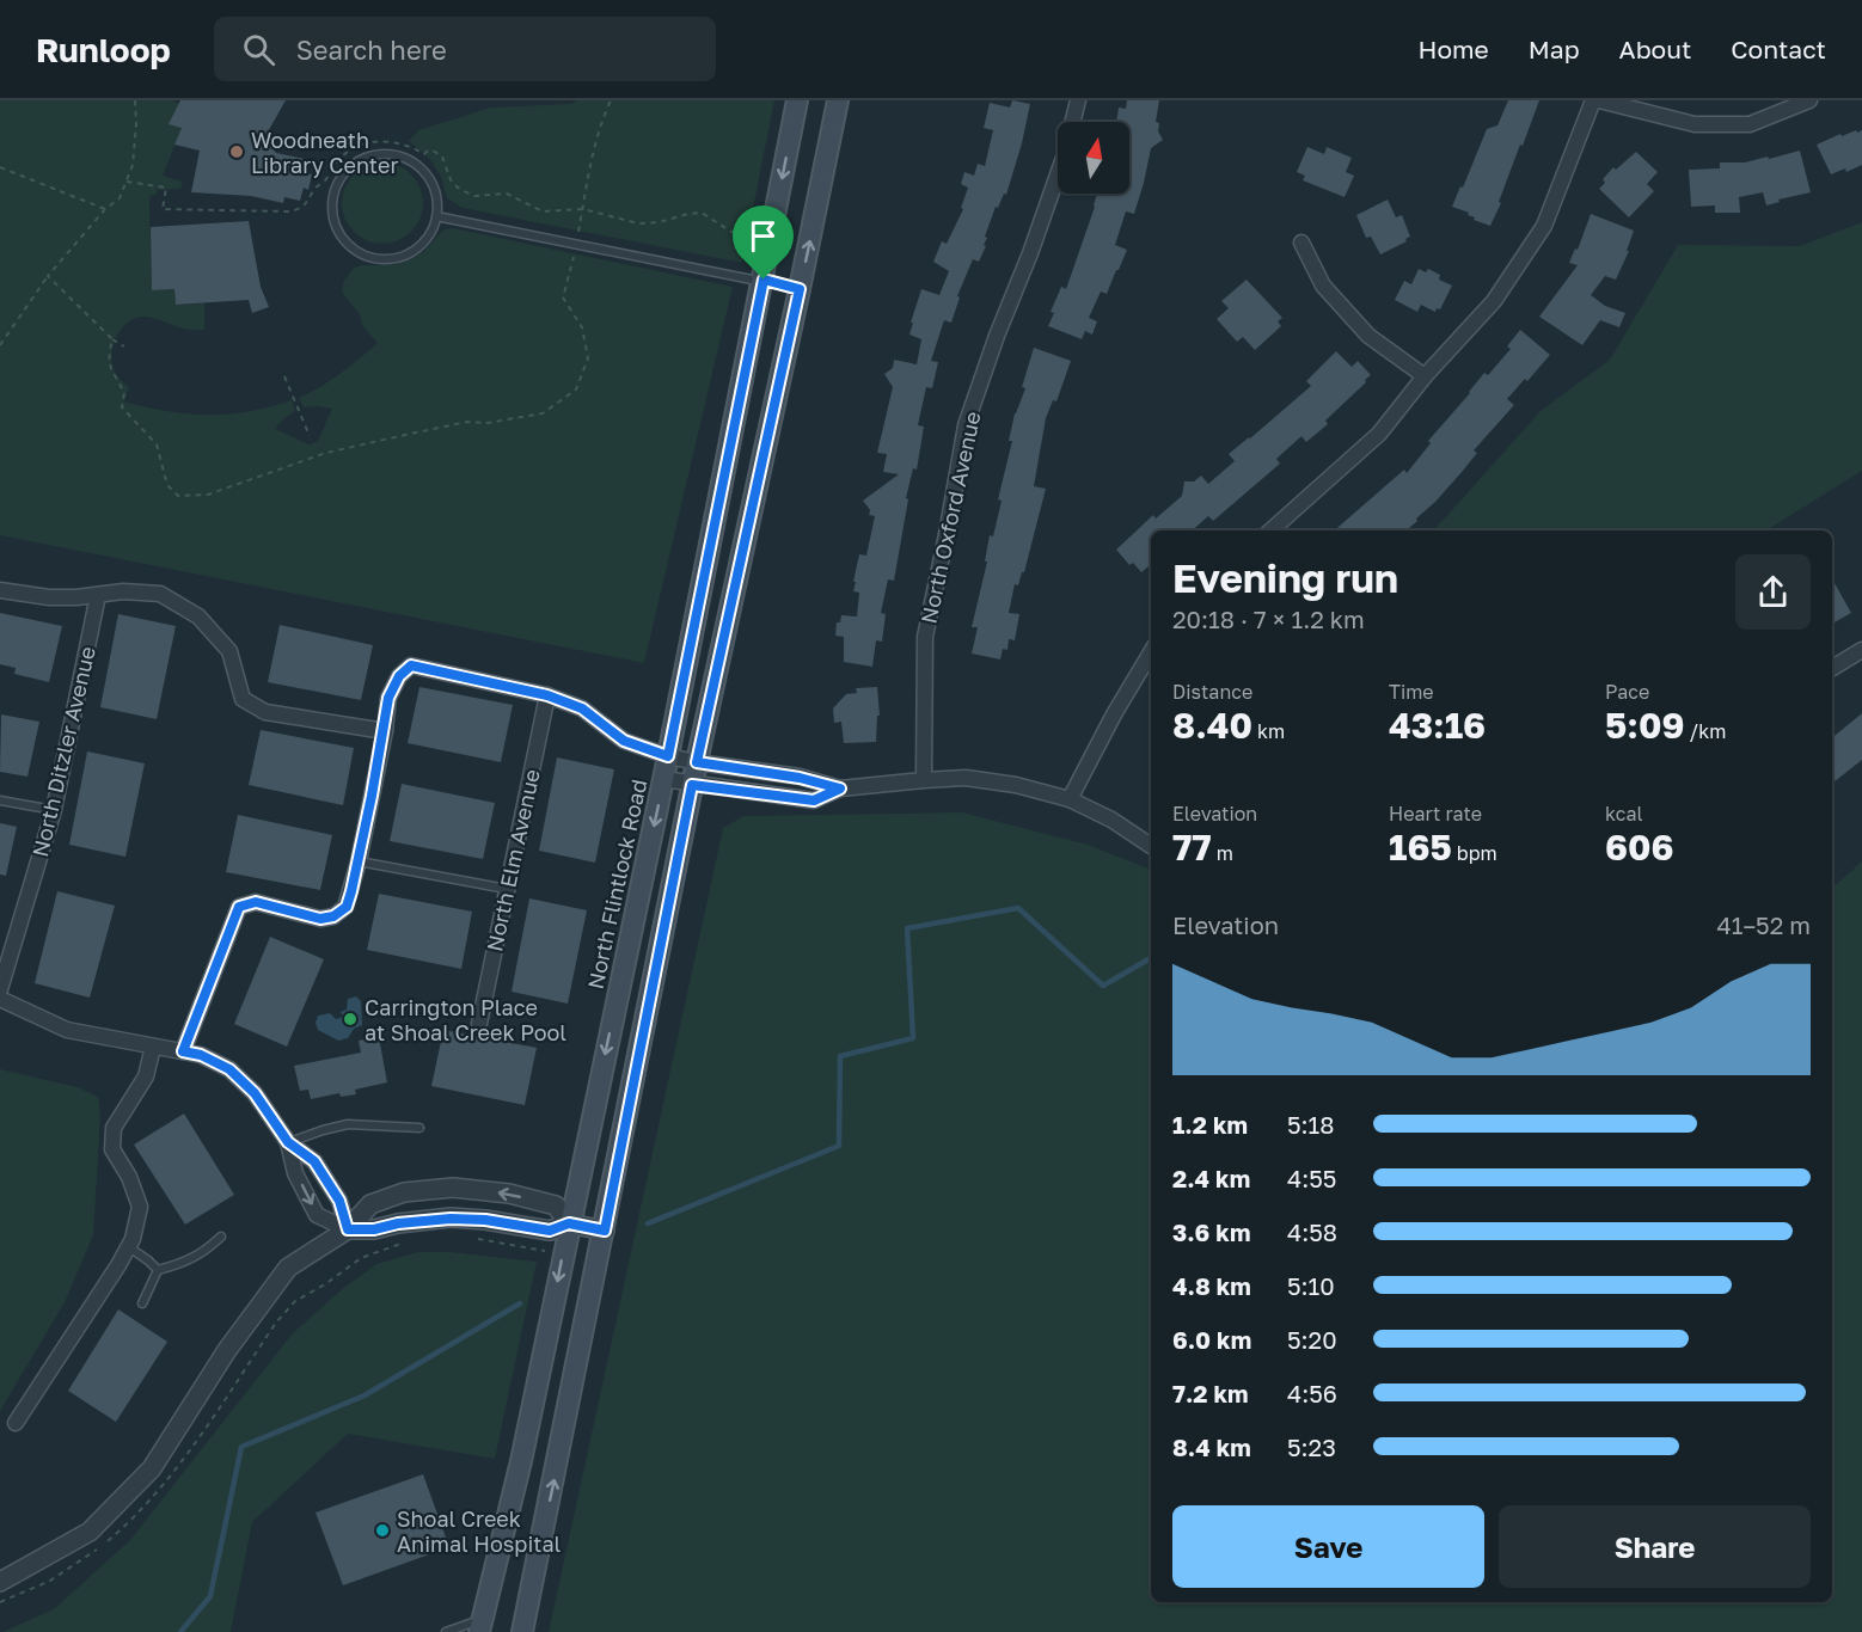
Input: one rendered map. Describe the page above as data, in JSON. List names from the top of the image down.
{
  "streets": {
    "main road": ["North Flintlock Road"],
    "street": ["North Oxford Avenue", "North Ditzler Avenue", "North Elm Avenue"]
  },
  "places": ["Woodneath Library Center", "Carrington Place at Shoal Creek Pool", "Shoal Creek Animal Hospital"],
  "north": "top",
  "page": {
    "header": "Runloop",
    "search": "Search here",
    "nav": [
      "Home",
      "Map",
      "About",
      "Contact"
    ],
    "heading": ["Evening run", "20:18 · 7 × 1.2 km"],
    "stats": [
      ["Distance", "8.40 km"],
      ["Time", "43:16"],
      ["Pace", "5:09 /km"],
      ["Elevation", "77 m"],
      ["Heart rate", "165 bpm"],
      ["kcal", "606"]
    ],
    "chart": ["Elevation", "41–52 m"],
    "list": [
      {
        "name": "1.2 km",
        "note": "5:18"
      },
      {
        "name": "2.4 km",
        "note": "4:55"
      },
      {
        "name": "3.6 km",
        "note": "4:58"
      },
      {
        "name": "4.8 km",
        "note": "5:10"
      },
      {
        "name": "6.0 km",
        "note": "5:20"
      },
      {
        "name": "7.2 km",
        "note": "4:56"
      },
      {
        "name": "8.4 km",
        "note": "5:23"
      }
    ],
    "buttons": ["Save", "Share"]
  }
}
